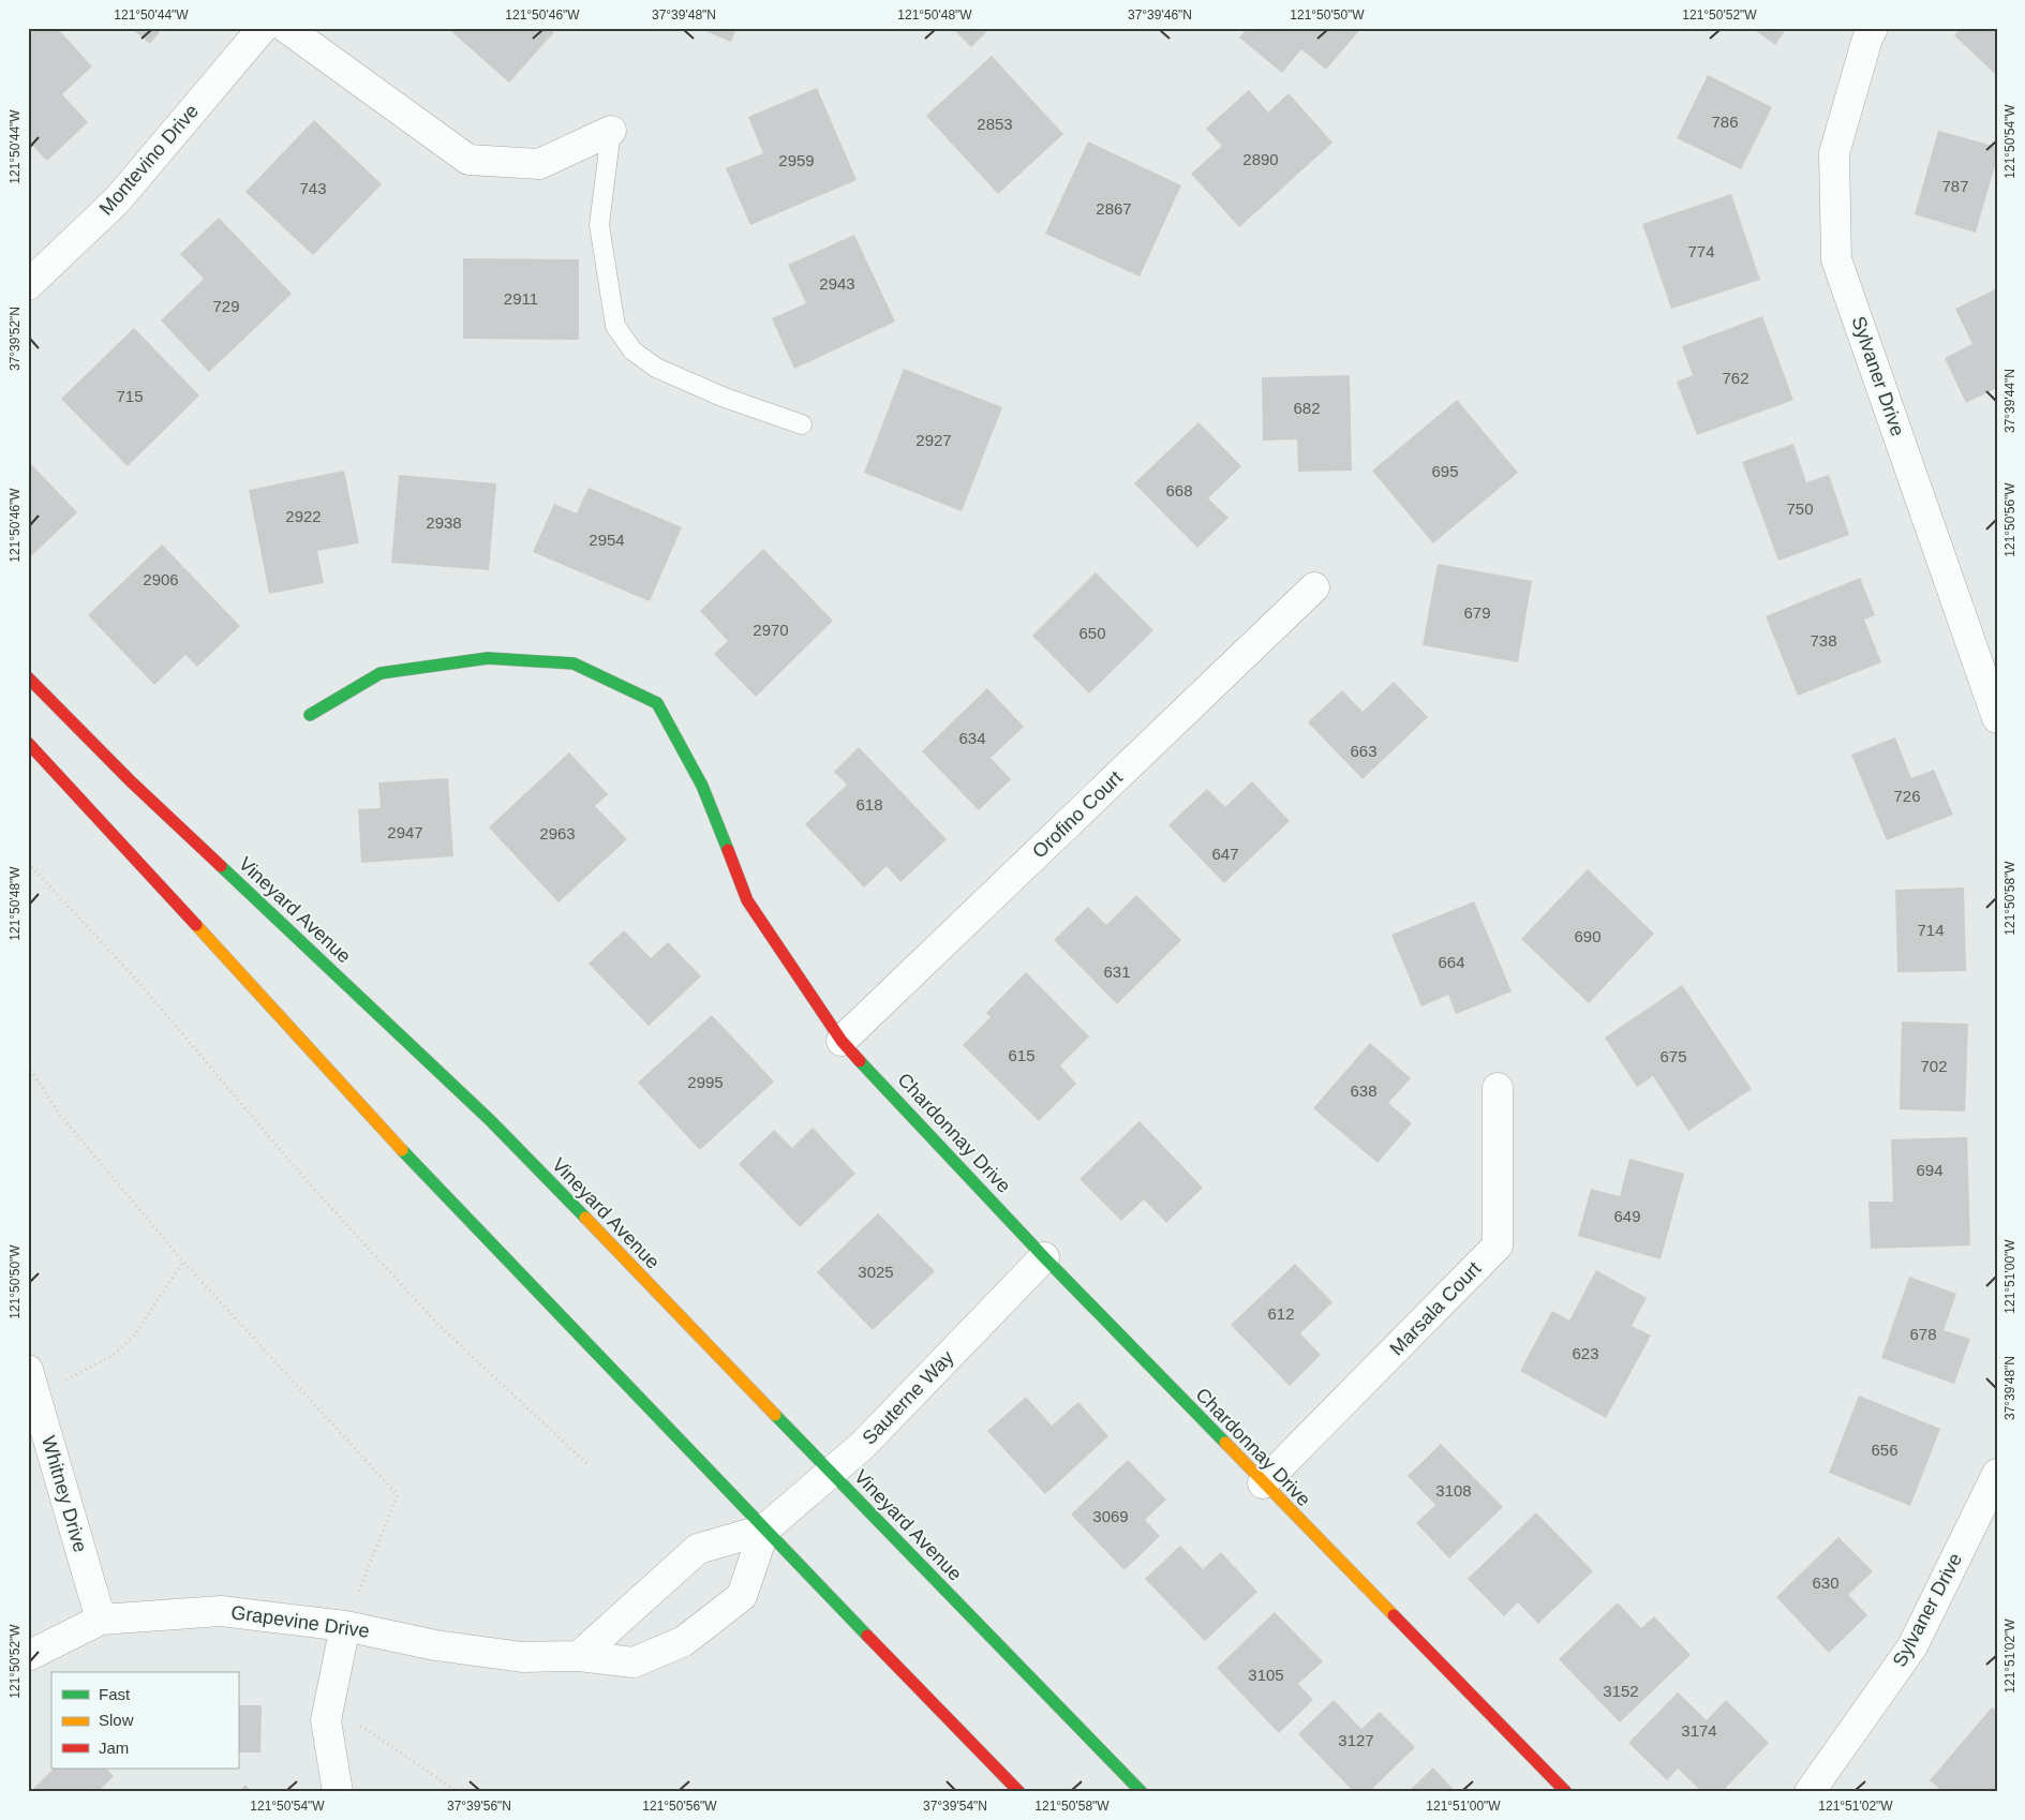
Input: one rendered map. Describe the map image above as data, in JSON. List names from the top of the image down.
{
  "streets": {
    "street": [
      "Montevino Drive",
      "Sylvaner Drive",
      "Orofino Court",
      "Vineyard Avenue",
      "Chardonnay Drive",
      "Marsala Court",
      "Sauterne Way",
      "Whitney Drive",
      "Grapevine Drive"
    ]
  },
  "crossings": [
    ["Orofino Court", "Chardonnay Drive"],
    ["Vineyard Avenue", "Sauterne Way"],
    ["Chardonnay Drive", "Marsala Court"],
    ["Chardonnay Drive", "Sauterne Way"],
    ["Sauterne Way", "Grapevine Drive"],
    ["Whitney Drive", "Grapevine Drive"]
  ],
  "house_numbers": [
    "786",
    "2853",
    "2890",
    "2959",
    "787",
    "743",
    "2867",
    "774",
    "2943",
    "2911",
    "729",
    "762",
    "715",
    "682",
    "2927",
    "695",
    "668",
    "750",
    "2922",
    "2938",
    "2954",
    "2906",
    "679",
    "2970",
    "650",
    "738",
    "634",
    "663",
    "726",
    "618",
    "2947",
    "2963",
    "647",
    "714",
    "690",
    "664",
    "631",
    "615",
    "675",
    "702",
    "2995",
    "638",
    "694",
    "649",
    "3025",
    "612",
    "678",
    "623",
    "656",
    "3108",
    "3069",
    "630",
    "3105",
    "3152",
    "3174",
    "3127"
  ],
  "legend": ["Fast", "Slow", "Jam"],
  "coordinates": [
    "121°50'44\"W",
    "121°50'46\"W",
    "37°39'48\"N",
    "121°50'48\"W",
    "37°39'46\"N",
    "121°50'50\"W",
    "121°50'52\"W",
    "121°50'54\"W",
    "37°39'52\"N",
    "37°39'44\"N",
    "121°50'56\"W",
    "121°50'58\"W",
    "121°51'00\"W",
    "121°51'02\"W",
    "37°39'56\"N",
    "37°39'54\"N"
  ]
}
